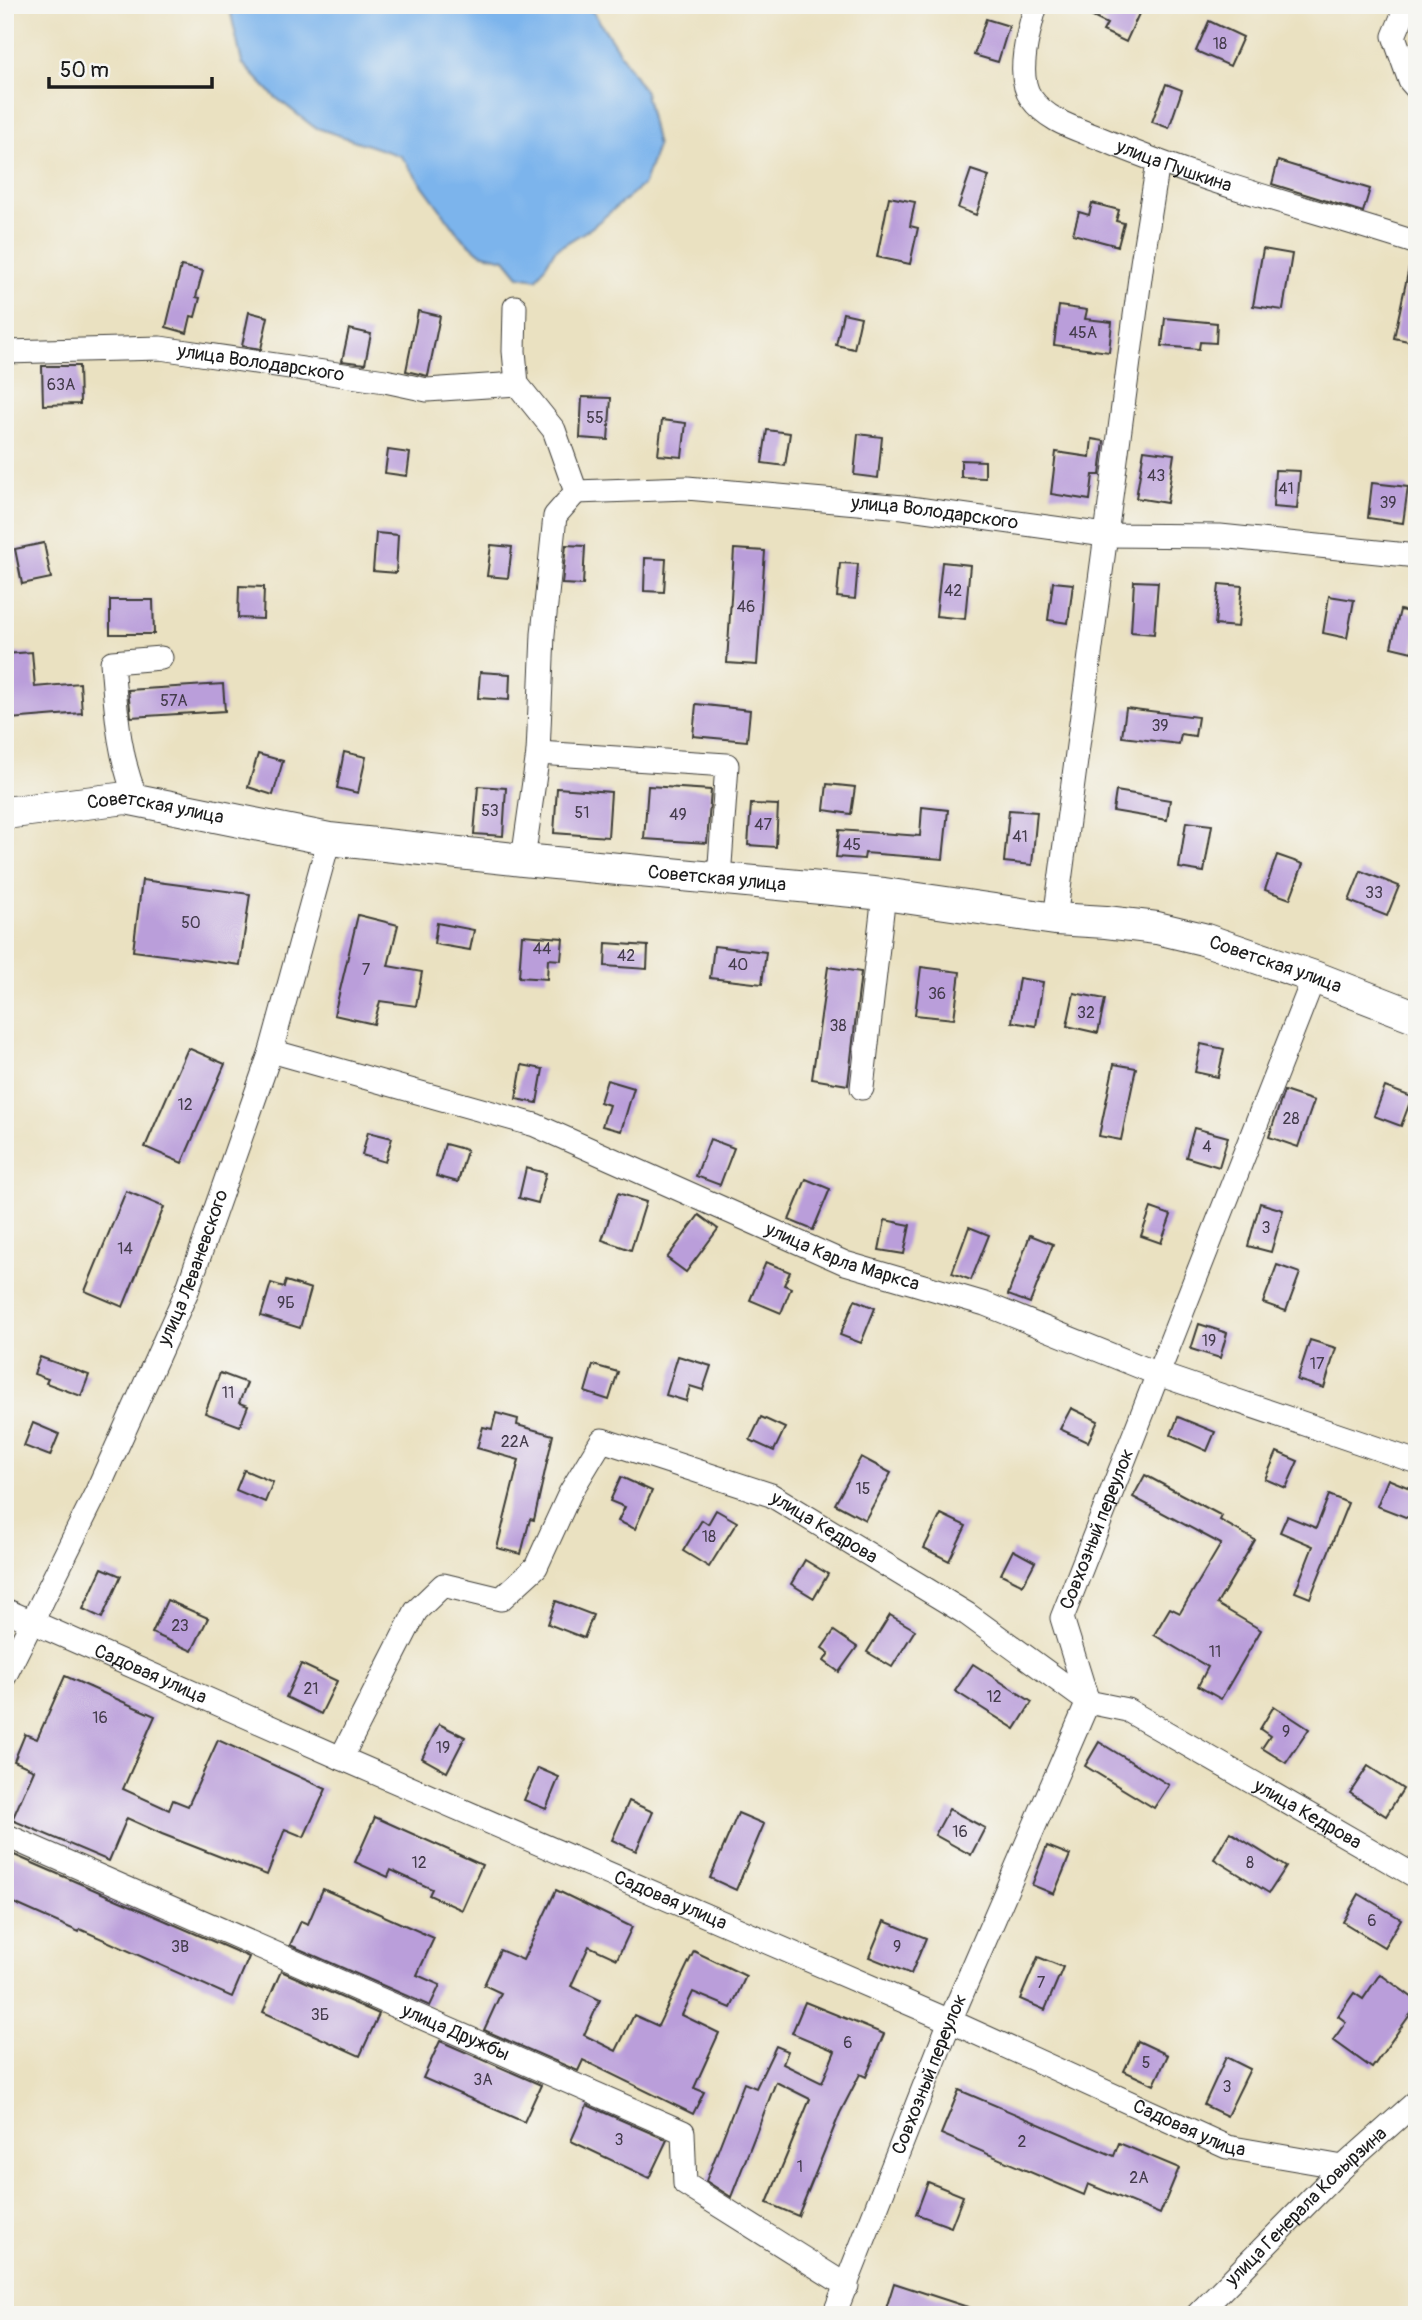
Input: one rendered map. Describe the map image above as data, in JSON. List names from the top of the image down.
{
  "streets": {
    "street": [
      "улица Пушкина",
      "улица Володарского",
      "Советская улица",
      "улица Карла Маркса",
      "улица Леваневского",
      "улица Кедрова",
      "Совхозный переулок",
      "Садовая улица",
      "улица Дружбы",
      "улица Генерала Ковырзина"
    ]
  },
  "crossings": [
    ["Советская улица", "улица Леваневского"],
    ["Советская улица", "Совхозный переулок"],
    ["улица Карла Маркса", "улица Леваневского"],
    ["улица Карла Маркса", "Совхозный переулок"],
    ["улица Леваневского", "Садовая улица"],
    ["улица Кедрова", "Совхозный переулок"],
    ["улица Кедрова", "Садовая улица"],
    ["Совхозный переулок", "Садовая улица"],
    ["Совхозный переулок", "улица Дружбы"],
    ["Садовая улица", "улица Генерала Ковырзина"]
  ],
  "house_numbers": [
    "18",
    "45А",
    "63А",
    "55",
    "43",
    "41",
    "39",
    "42",
    "46",
    "57А",
    "39",
    "53",
    "51",
    "49",
    "47",
    "41",
    "45",
    "33",
    "50",
    "44",
    "42",
    "40",
    "7",
    "36",
    "32",
    "38",
    "12",
    "28",
    "4",
    "3",
    "14",
    "9Б",
    "19",
    "17",
    "11",
    "22А",
    "15",
    "18",
    "23",
    "11",
    "21",
    "12",
    "16",
    "9",
    "19",
    "16",
    "12",
    "8",
    "6",
    "3В",
    "9",
    "7",
    "3Б",
    "6",
    "5",
    "3А",
    "3",
    "3",
    "2",
    "1",
    "2А"
  ],
  "scale_bar": "50 m"
}
